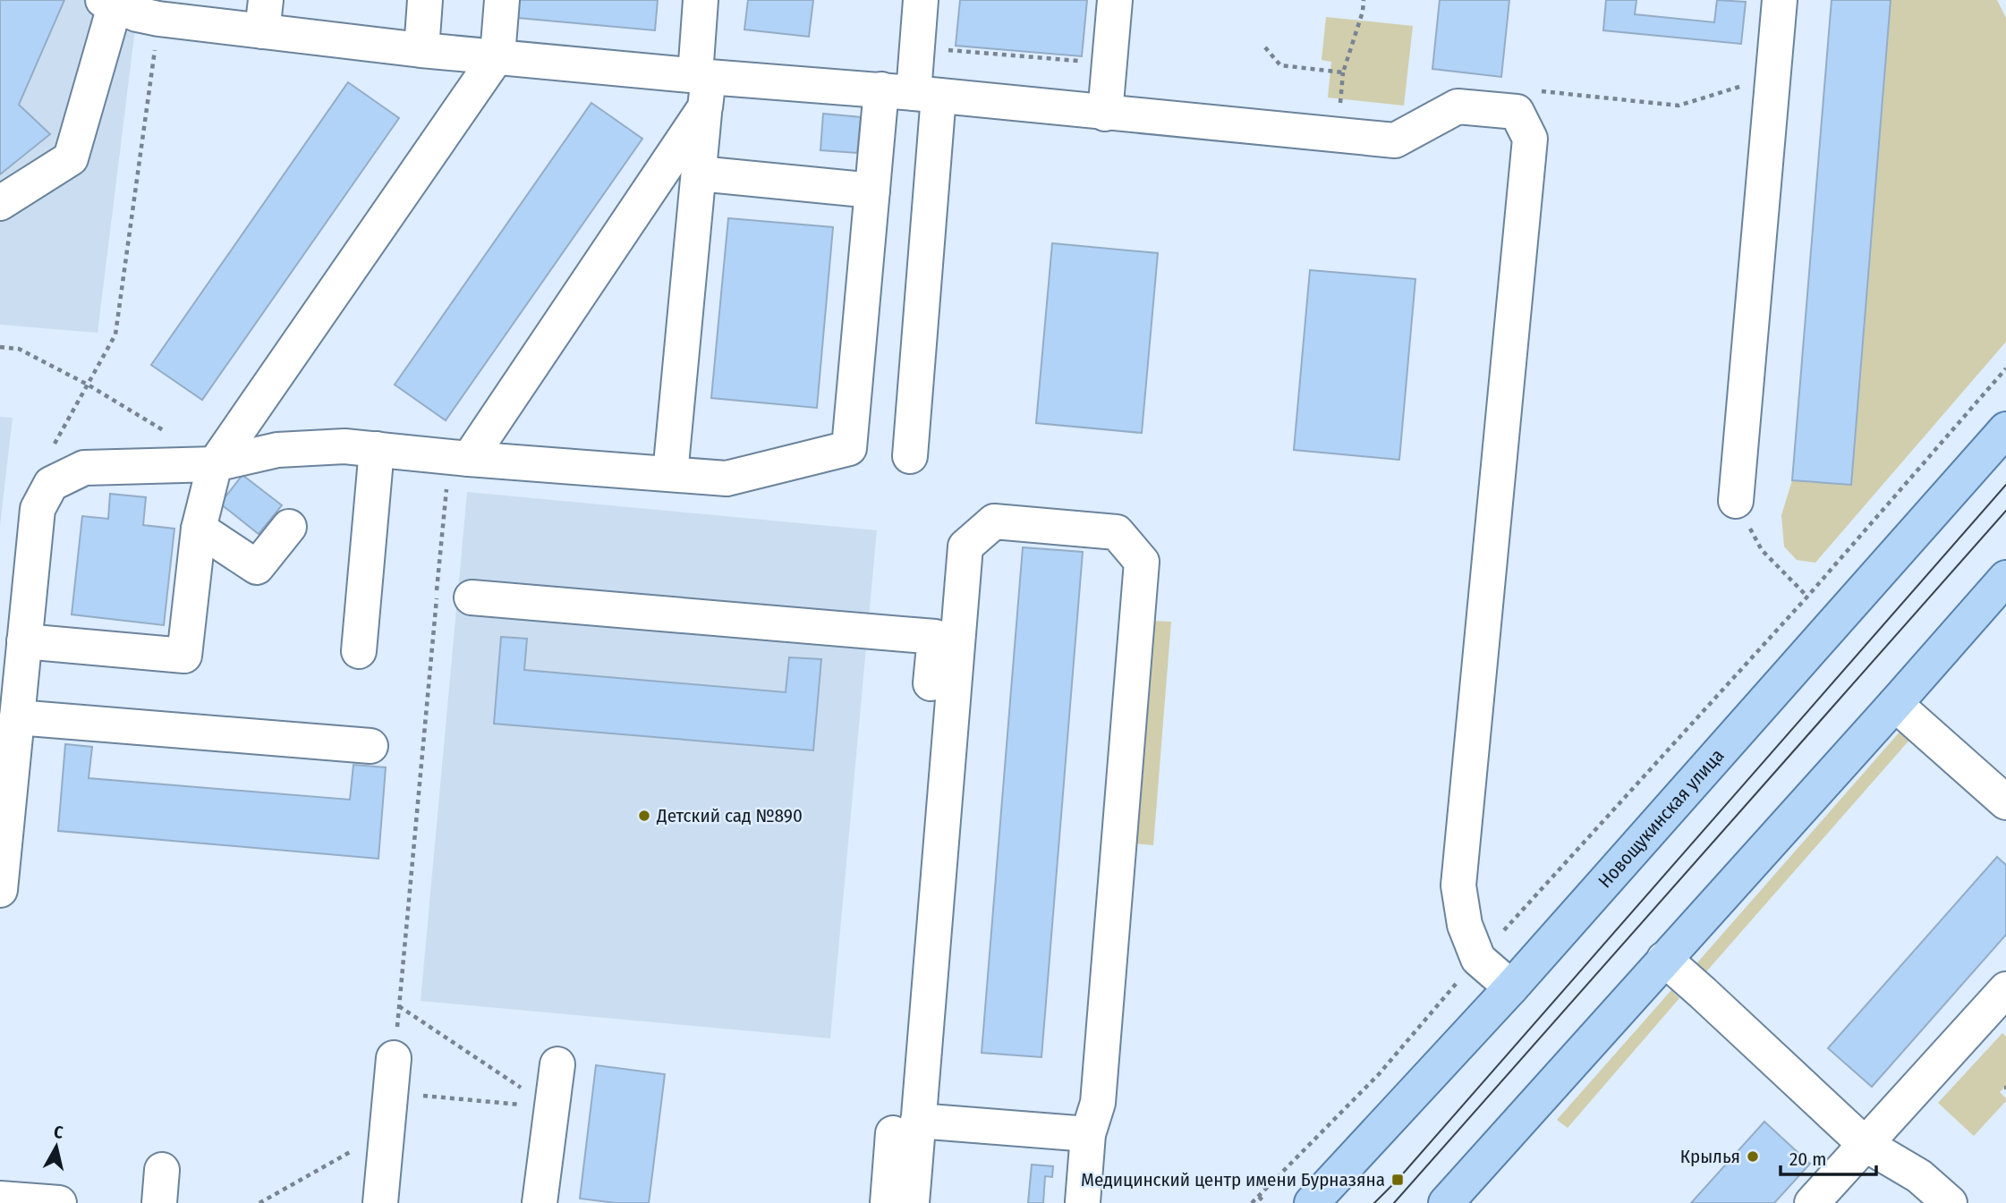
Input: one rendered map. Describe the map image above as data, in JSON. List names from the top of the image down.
{
  "streets": {
    "main road": ["Новощукинская улица"]
  },
  "places": {
    "other": ["Детский сад №890", "Крылья"],
    "transit": ["Медицинский центр имени Бурназяна"]
  },
  "scale_bar": "20 m",
  "north": "top"
}
